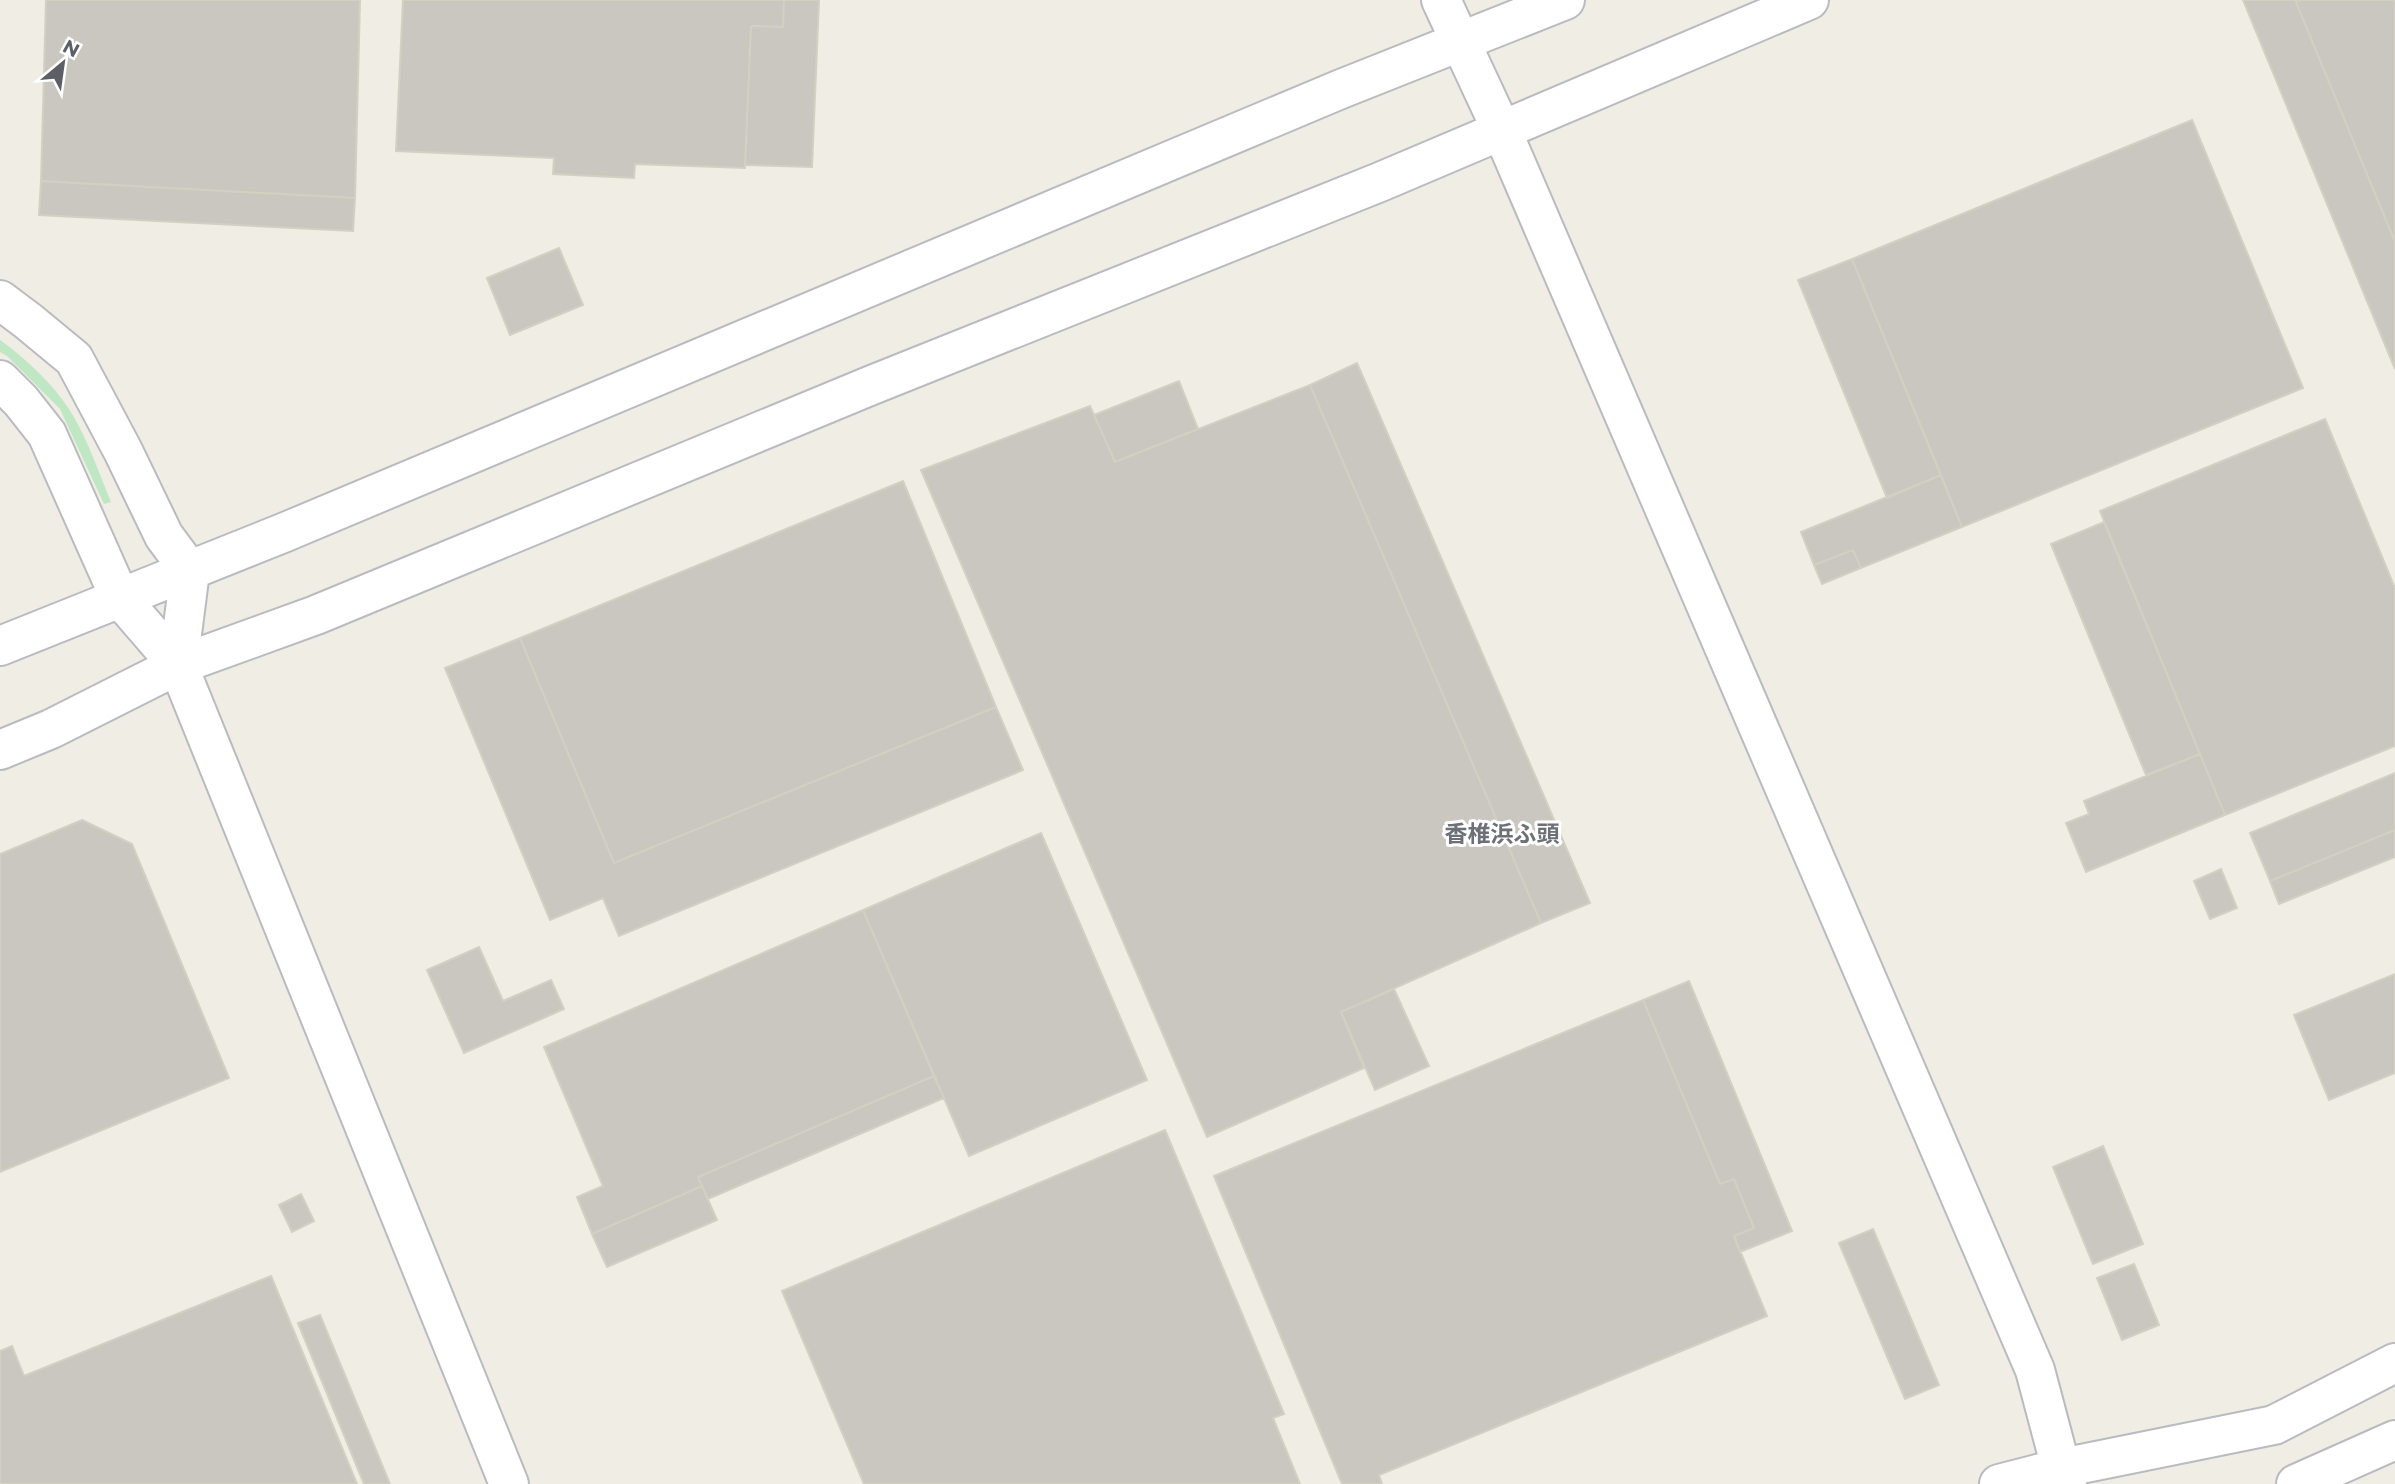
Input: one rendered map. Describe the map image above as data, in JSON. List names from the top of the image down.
{
  "districts": ["香椎浜ふ頭"],
  "north": "top right"
}
